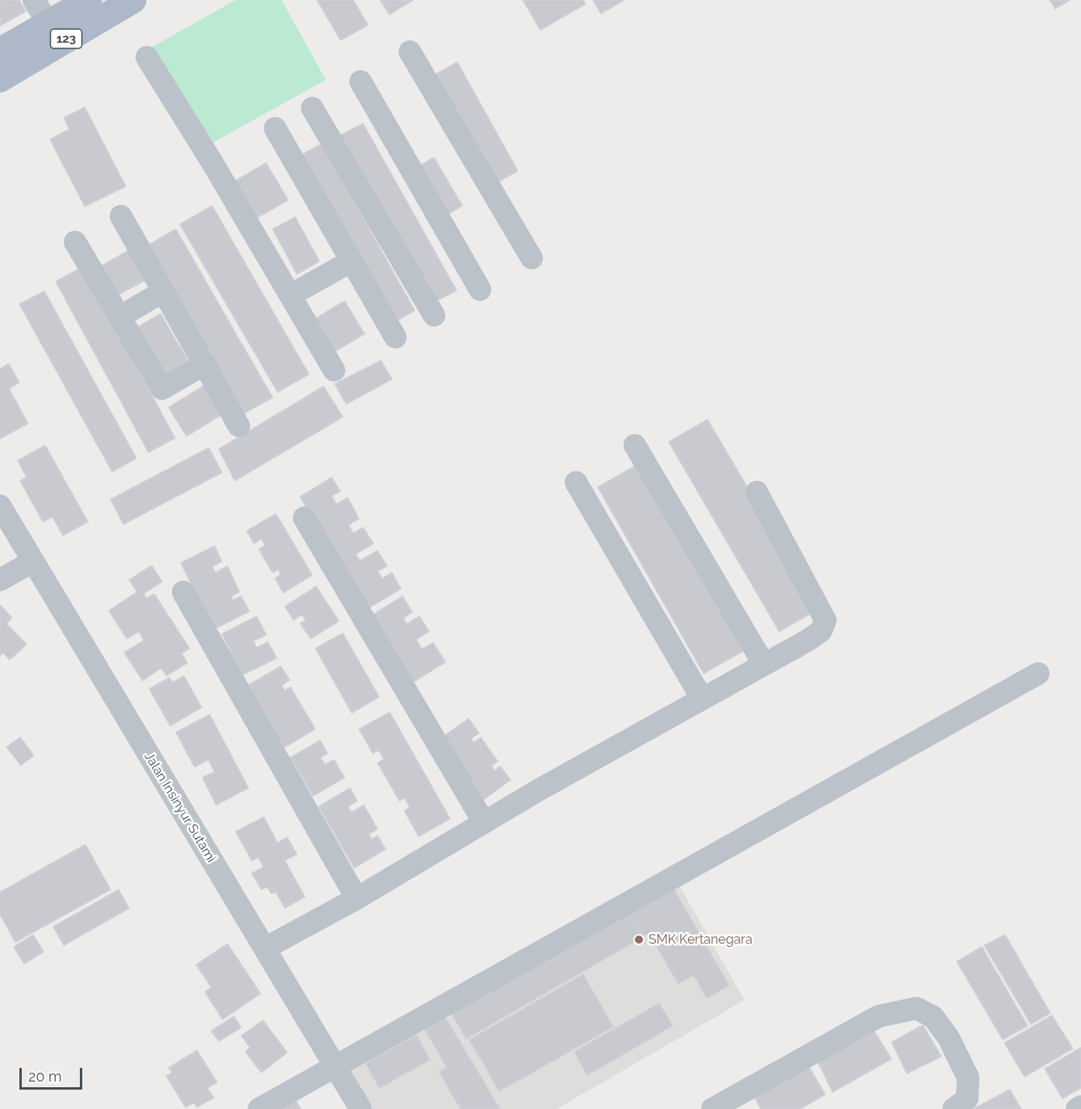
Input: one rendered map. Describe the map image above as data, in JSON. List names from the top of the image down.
{
  "streets": {
    "main road": ["123"],
    "street": ["Jalan Insinyur Sutami"]
  },
  "places": ["SMK Kertanegara"],
  "scale_bar": "20 m"
}
